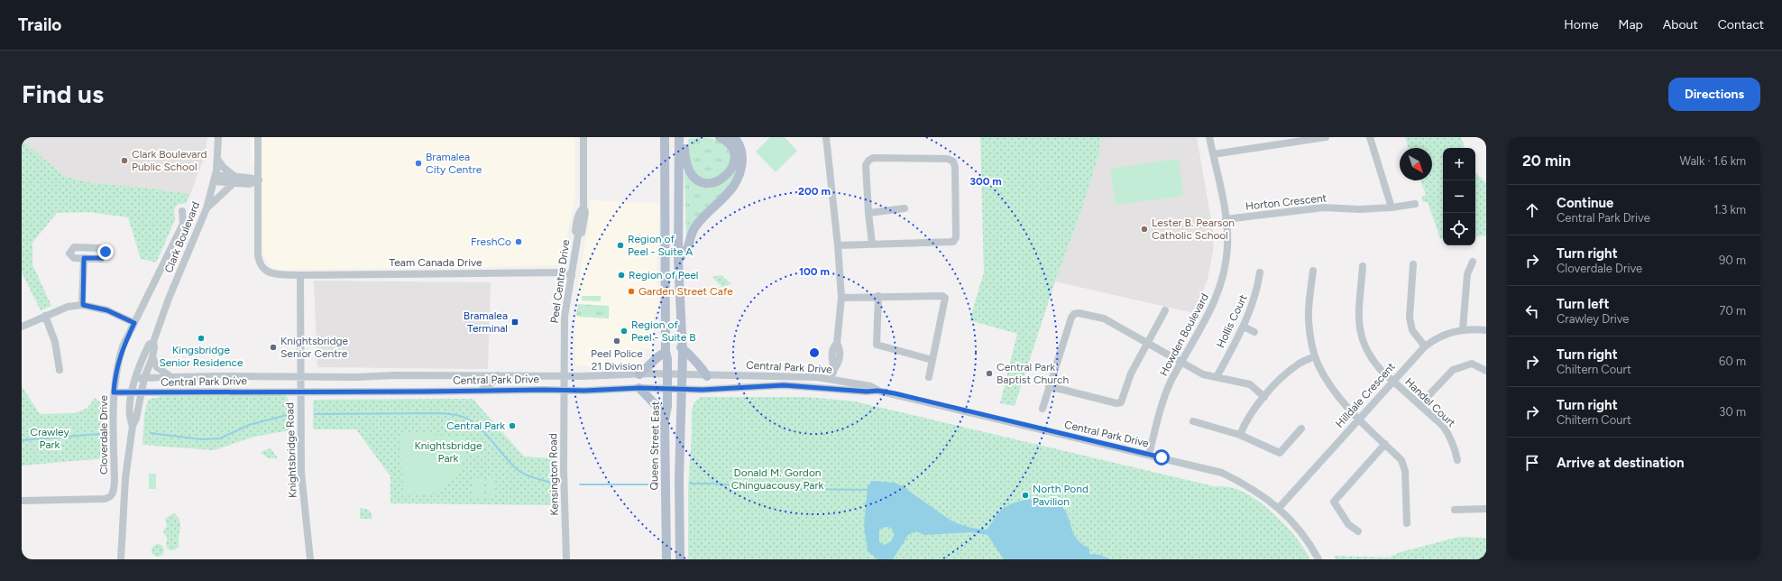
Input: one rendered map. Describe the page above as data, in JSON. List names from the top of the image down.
{
  "streets": {
    "main road": ["Queen Street East"],
    "street": [
      "Horton Crescent",
      "Clark Boulevard",
      "Team Canada Drive",
      "Peel Centre Drive",
      "Hollis Court",
      "Howden Boulevard",
      "Central Park Drive",
      "Hilldale Crescent",
      "Handel Court",
      "Cloverdale Drive",
      "Knightsbridge Road",
      "Kensington Road"
    ]
  },
  "crossings": [
    ["Horton Crescent", "Howden Boulevard"],
    ["Clark Boulevard", "Central Park Drive"],
    ["Team Canada Drive", "Peel Centre Drive"],
    ["Team Canada Drive", "Knightsbridge Road"],
    ["Peel Centre Drive", "Central Park Drive"],
    ["Peel Centre Drive", "Kensington Road"],
    ["Howden Boulevard", "Central Park Drive"],
    ["Central Park Drive", "Hilldale Crescent"],
    ["Central Park Drive", "Cloverdale Drive"],
    ["Central Park Drive", "Queen Street East"],
    ["Central Park Drive", "Knightsbridge Road"],
    ["Central Park Drive", "Kensington Road"],
    ["Hilldale Crescent", "Handel Court"]
  ],
  "parks": ["Crawley Park", "Knightsbridge Park", "Donald M. Gordon Chinguacousy Park"],
  "places": {
    "other": [
      "Clark Boulevard Public School",
      "Bramalea City Centre",
      "Lester B. Pearson Catholic School",
      "FreshCo",
      "Region of Peel - Suite A",
      "Region of Peel",
      "Garden Street Cafe",
      "Region of Peel - Suite B",
      "Kingsbridge Senior Residence",
      "Peel Police 21 Division",
      "Knightsbridge Senior Centre",
      "Central Park Baptist Church",
      "Central Park",
      "North Pond Pavilion"
    ],
    "transit": ["Bramalea Terminal"]
  },
  "north": "bottom right",
  "page": {
    "header": "Trailo",
    "nav": [
      "Home",
      "Map",
      "About",
      "Contact"
    ],
    "buttons": "Directions",
    "title": "Find us",
    "heading": ["20 min", "Walk · 1.6 km"],
    "map_buttons": ["+", "−"],
    "list": [
      ["Continue", "Central Park Drive", "1.3 km"],
      ["Turn right", "Cloverdale Drive", "90 m"],
      ["Turn left", "Crawley Drive", "70 m"],
      ["Turn right", "Chiltern Court", "60 m"],
      ["Turn right", "Chiltern Court", "30 m"],
      "Arrive at destination"
    ]
  },
  "rings": ["300 m", "200 m", "100 m"]
}
